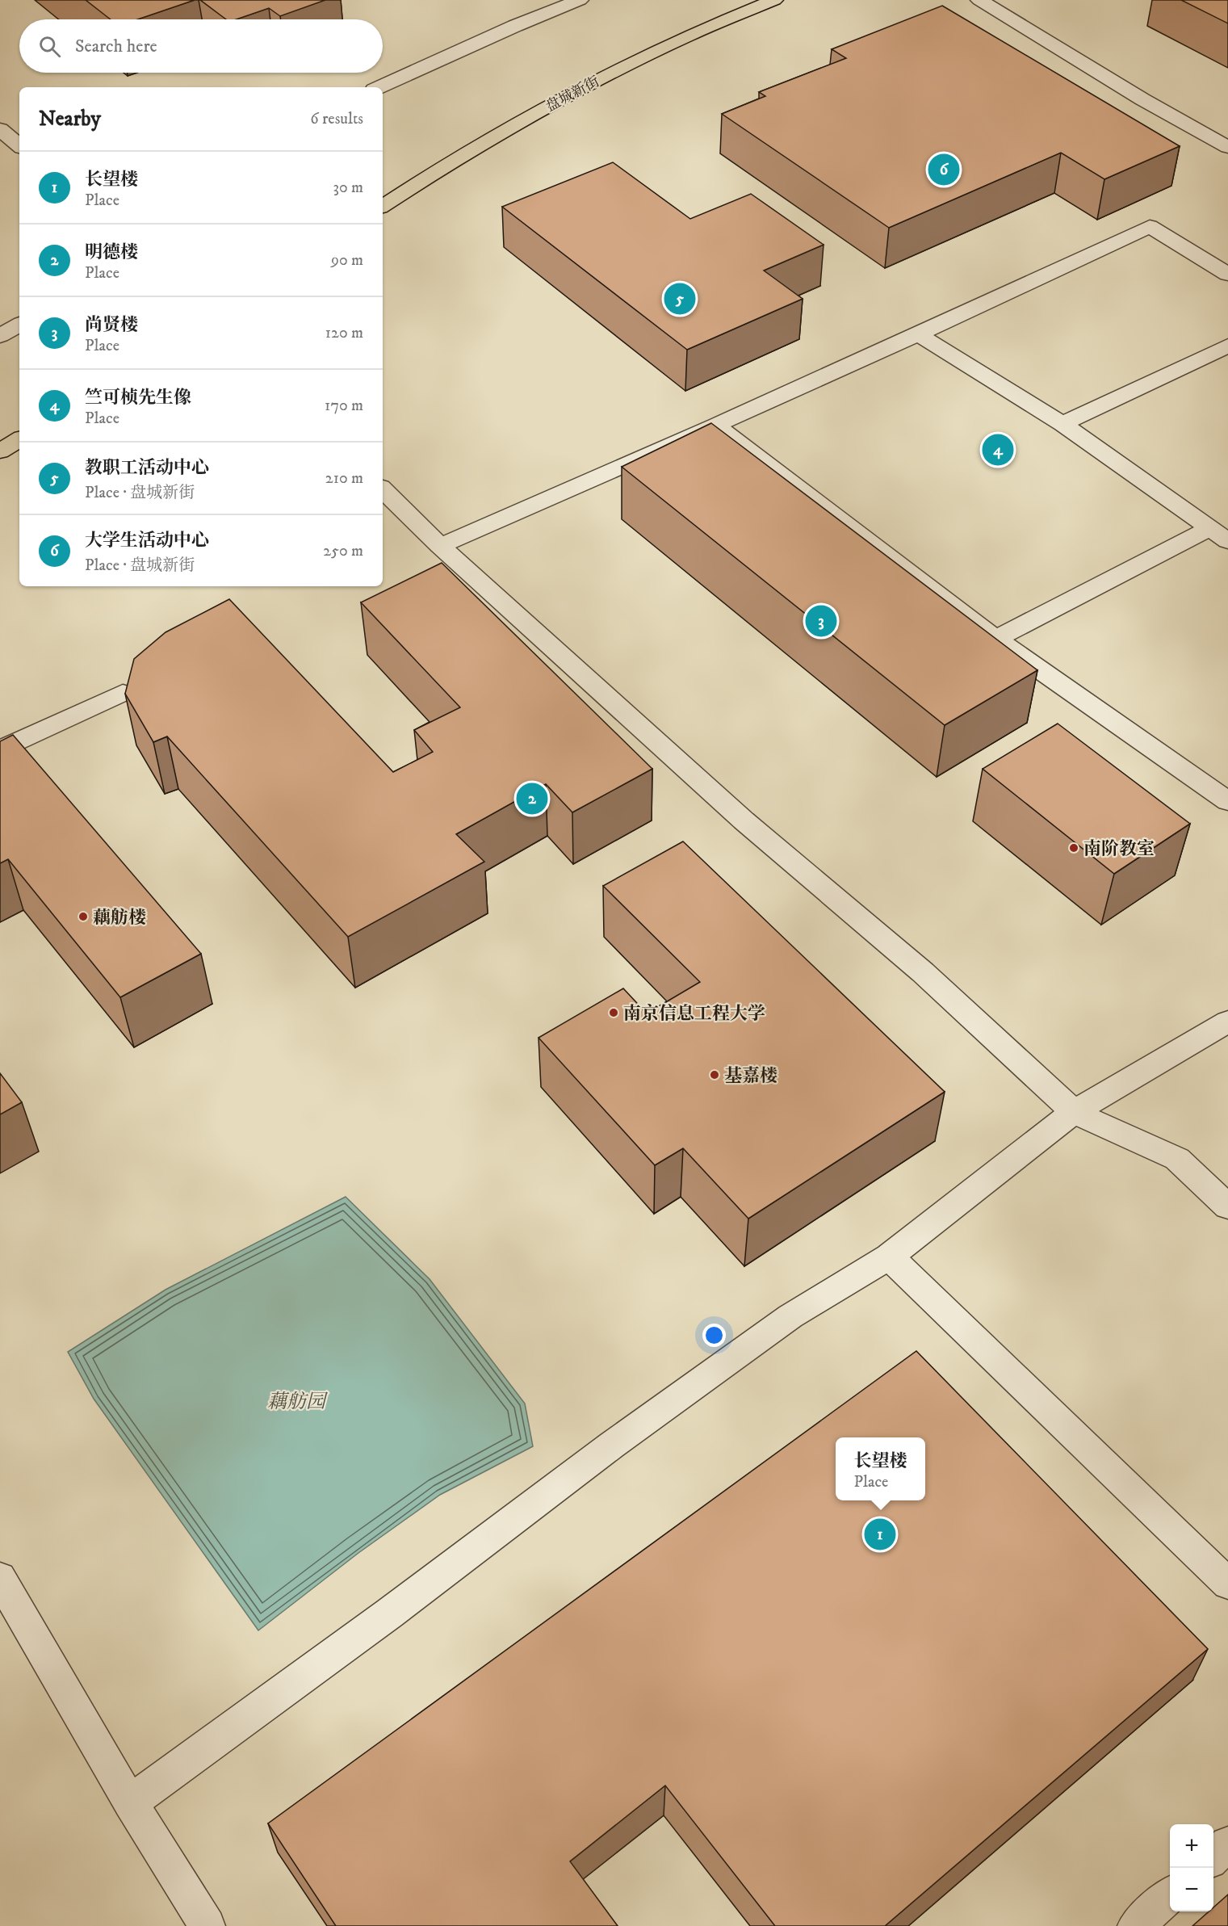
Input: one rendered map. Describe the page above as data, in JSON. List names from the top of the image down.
{
  "streets": {
    "main road": ["盘城新街"]
  },
  "water": ["藕舫园"],
  "places": [
    "南阶教室",
    "藕舫楼",
    "南京信息工程大学",
    "基嘉楼"
  ],
  "page": {
    "search": "Search here",
    "heading": ["Nearby", "6 results"],
    "list": [
      {
        "mark": "1",
        "name": "长望楼",
        "note": "Place",
        "value": "30 m"
      },
      {
        "mark": "2",
        "name": "明德楼",
        "note": "Place",
        "value": "90 m"
      },
      {
        "mark": "3",
        "name": "尚贤楼",
        "note": "Place",
        "value": "120 m"
      },
      {
        "mark": "4",
        "name": "竺可桢先生像",
        "note": "Place",
        "value": "170 m"
      },
      {
        "mark": "5",
        "name": "教职工活动中心",
        "note": "Place · 盘城新街",
        "value": "210 m"
      },
      {
        "mark": "6",
        "name": "大学生活动中心",
        "note": "Place · 盘城新街",
        "value": "250 m"
      }
    ],
    "pins": [
      "6",
      "5",
      "4",
      "3",
      "2",
      "1"
    ],
    "popup": ["长望楼", "Place"],
    "map_buttons": ["+", "−"]
  }
}
